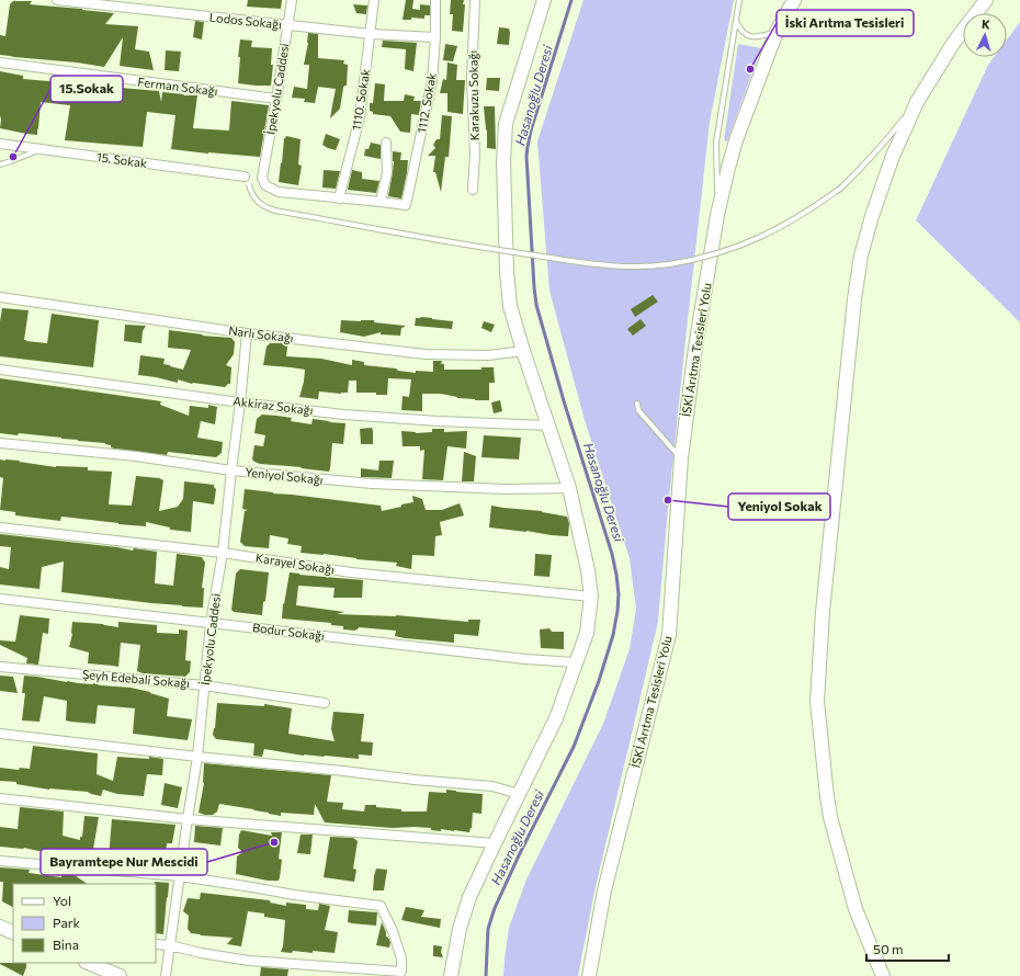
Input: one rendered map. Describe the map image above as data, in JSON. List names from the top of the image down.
{
  "streets": {
    "street": [
      "Lodos Sokağı",
      "Ferman Sokağı",
      "İpekyolu Caddesi",
      "Karakuzu Sokağı",
      "1110. Sokak",
      "1112. Sokak",
      "15. Sokak",
      "Narlı Sokağı",
      "İSKİ Arıtma Tesisleri Yolu",
      "Akkiraz Sokağı",
      "Yeniyol Sokağı",
      "Karayel Sokağı",
      "Bodur Sokağı",
      "Şeyh Edebali Sokağı"
    ]
  },
  "crossings": [
    ["Lodos Sokağı", "İpekyolu Caddesi"],
    ["Lodos Sokağı", "1110. Sokak"],
    ["Lodos Sokağı", "1112. Sokak"],
    ["Ferman Sokağı", "İpekyolu Caddesi"],
    ["İpekyolu Caddesi", "1110. Sokak"],
    ["İpekyolu Caddesi", "Narlı Sokağı"],
    ["İpekyolu Caddesi", "Akkiraz Sokağı"],
    ["İpekyolu Caddesi", "Yeniyol Sokağı"],
    ["İpekyolu Caddesi", "Karayel Sokağı"],
    ["İpekyolu Caddesi", "Bodur Sokağı"],
    ["İpekyolu Caddesi", "Şeyh Edebali Sokağı"]
  ],
  "water": ["Hasanoğlu Deresi"],
  "places": [
    "İski Arıtma Tesisleri",
    "15.Sokak",
    "Yeniyol Sokak",
    "Bayramtepe Nur Mescidi"
  ],
  "legend": ["Yol", "Park", "Bina"],
  "scale_bar": "50 m",
  "north": "top"
}
